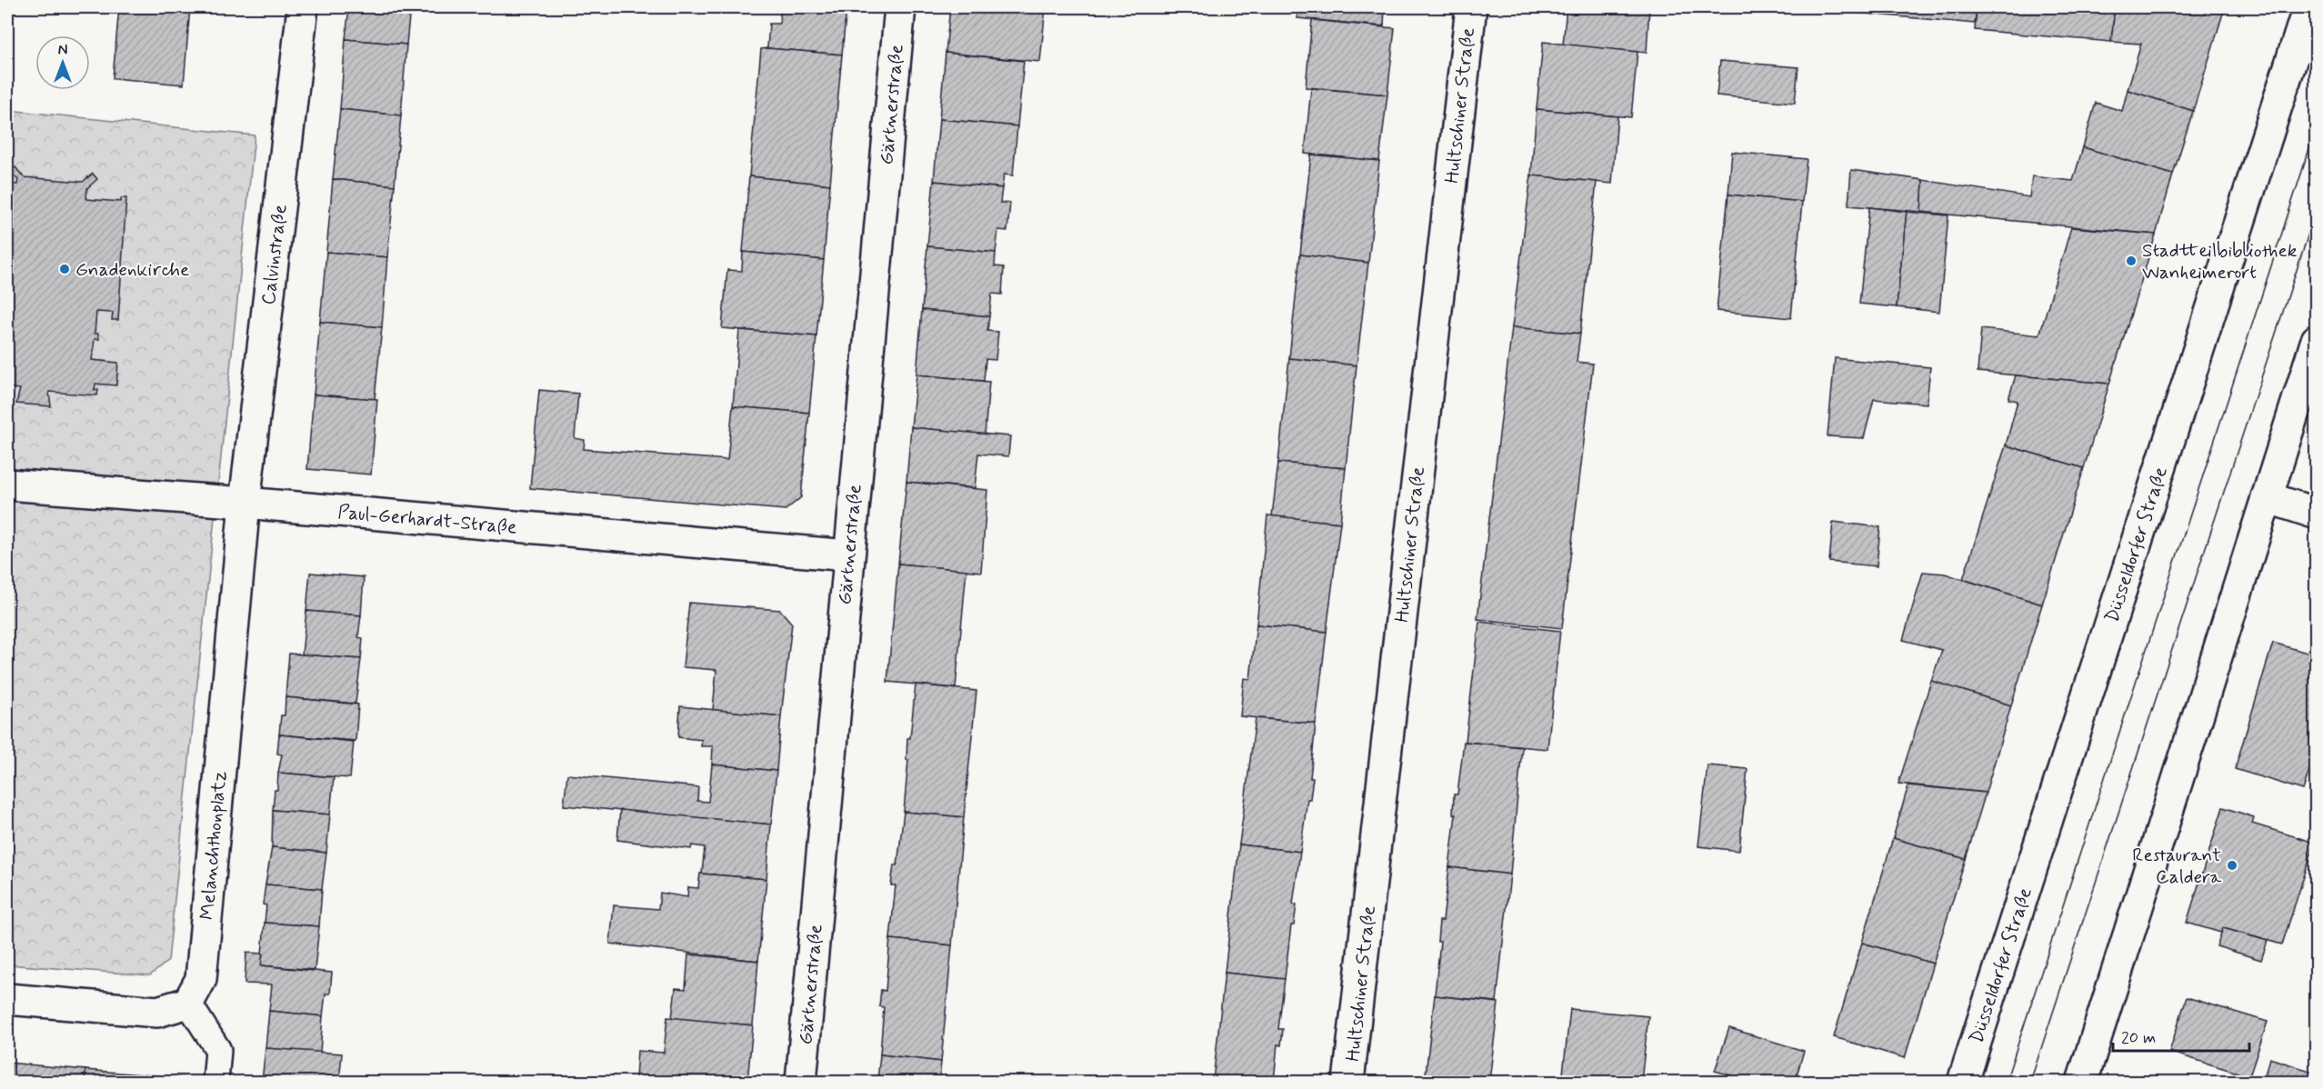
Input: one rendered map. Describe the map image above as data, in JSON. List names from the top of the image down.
{
  "streets": {
    "street": [
      "Gärtnerstraße",
      "Hultschiner Straße",
      "Calvinstraße",
      "Paul-Gerhardt-Straße",
      "Düsseldorfer Straße",
      "Melanchthonplatz"
    ]
  },
  "crossings": [
    ["Gärtnerstraße", "Paul-Gerhardt-Straße"],
    ["Calvinstraße", "Paul-Gerhardt-Straße"],
    ["Calvinstraße", "Melanchthonplatz"],
    ["Paul-Gerhardt-Straße", "Melanchthonplatz"]
  ],
  "places": ["Stadtteilbibliothek Wanheimerort", "Gnadenkirche", "Restaurant Caldera"],
  "scale_bar": "20 m",
  "north": "top"
}
